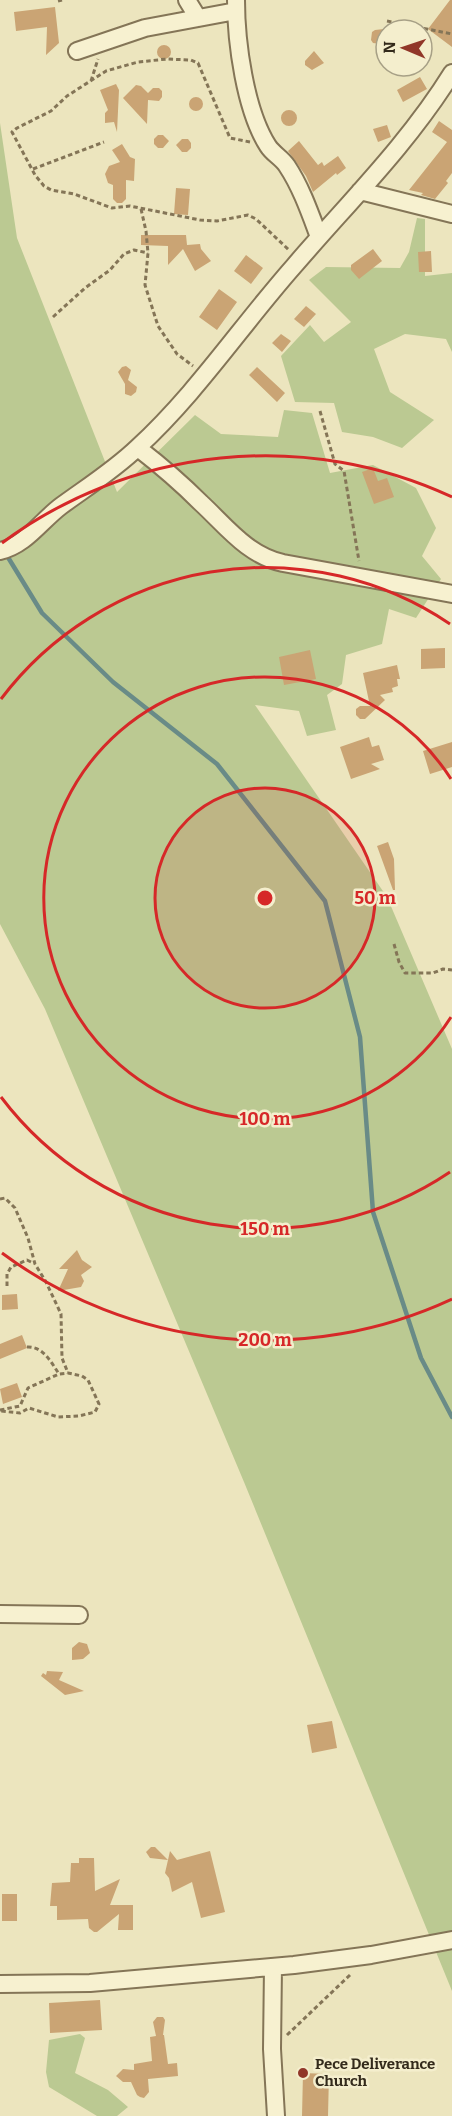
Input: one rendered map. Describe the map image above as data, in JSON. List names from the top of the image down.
{
  "places": ["Pece Deliverance Church"],
  "north": "left",
  "rings": [
    "50 m",
    "100 m",
    "150 m",
    "200 m"
  ]
}
